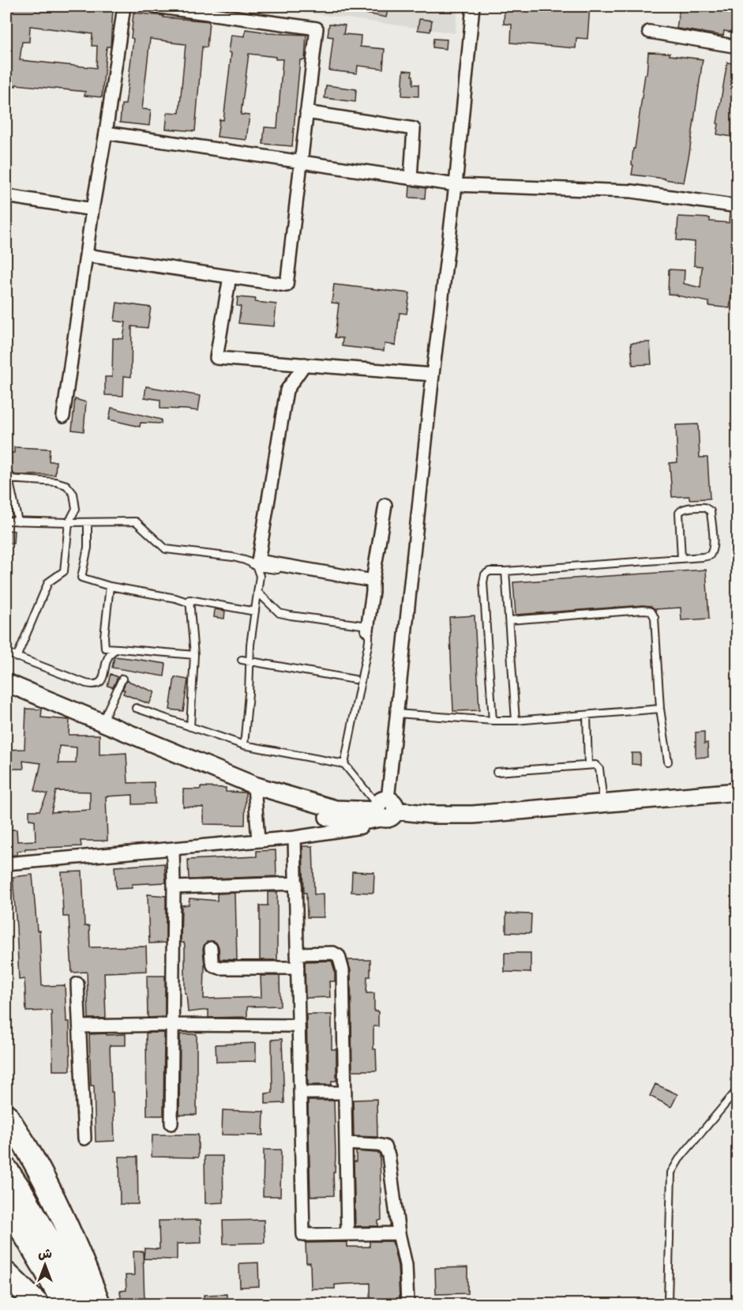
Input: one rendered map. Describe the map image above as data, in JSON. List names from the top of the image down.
{
  "north": "top"
}
